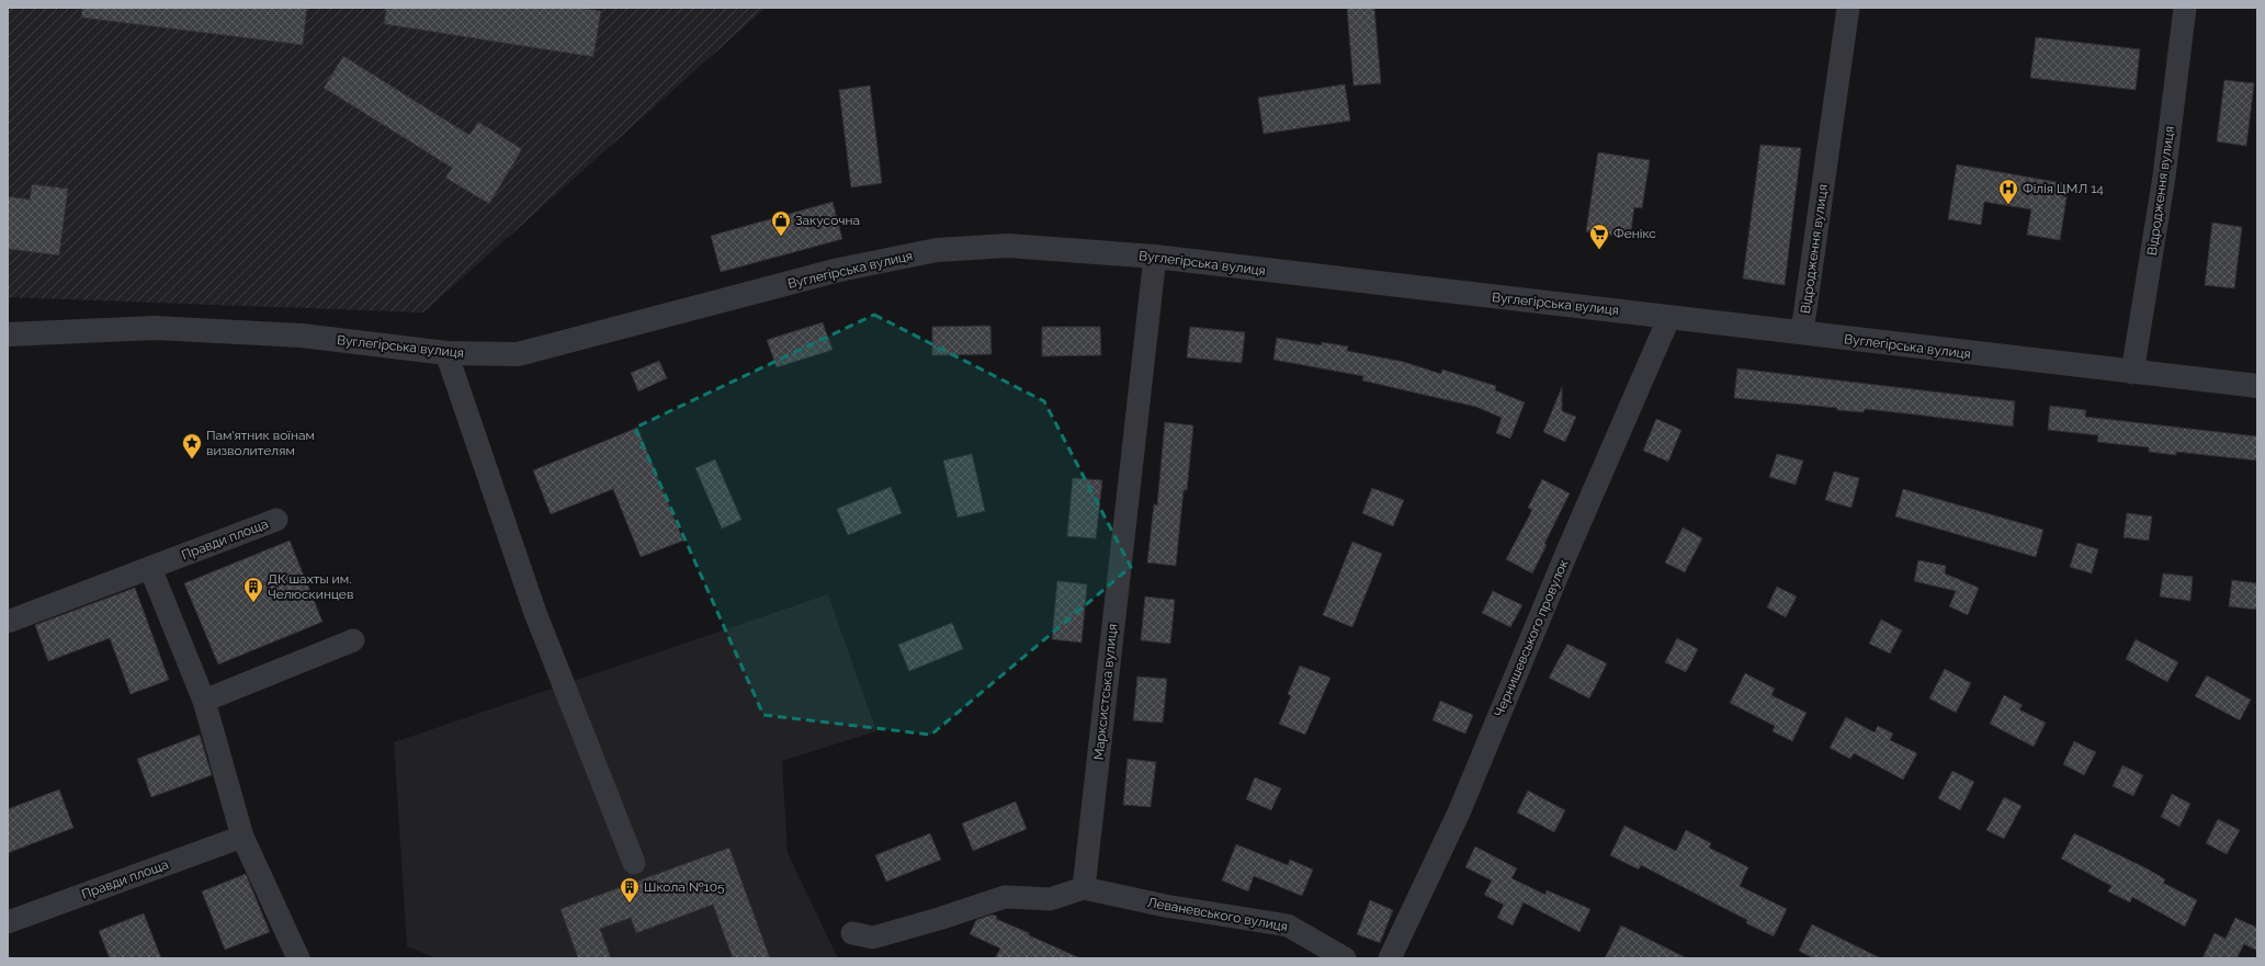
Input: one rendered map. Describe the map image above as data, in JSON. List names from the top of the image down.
{
  "streets": {
    "street": [
      "Відродження вулиця",
      "Вуглегірська вулиця",
      "Правди площа",
      "Чернишевського провулок",
      "Марксистська вулиця",
      "Леваневського вулиця"
    ]
  },
  "crossings": [
    ["Відродження вулиця", "Вуглегірська вулиця"],
    ["Вуглегірська вулиця", "Чернишевського провулок"],
    ["Вуглегірська вулиця", "Марксистська вулиця"],
    ["Марксистська вулиця", "Леваневського вулиця"]
  ],
  "places": {
    "hospital": ["Філія ЦМЛ 14"],
    "shop": ["Закусочна"],
    "supermarket": ["Фенікс"],
    "place": ["Пам'ятник воїнам визволителям"],
    "building": ["ДК шахты им. Челюскинцев", "Школа №105"]
  }
}
